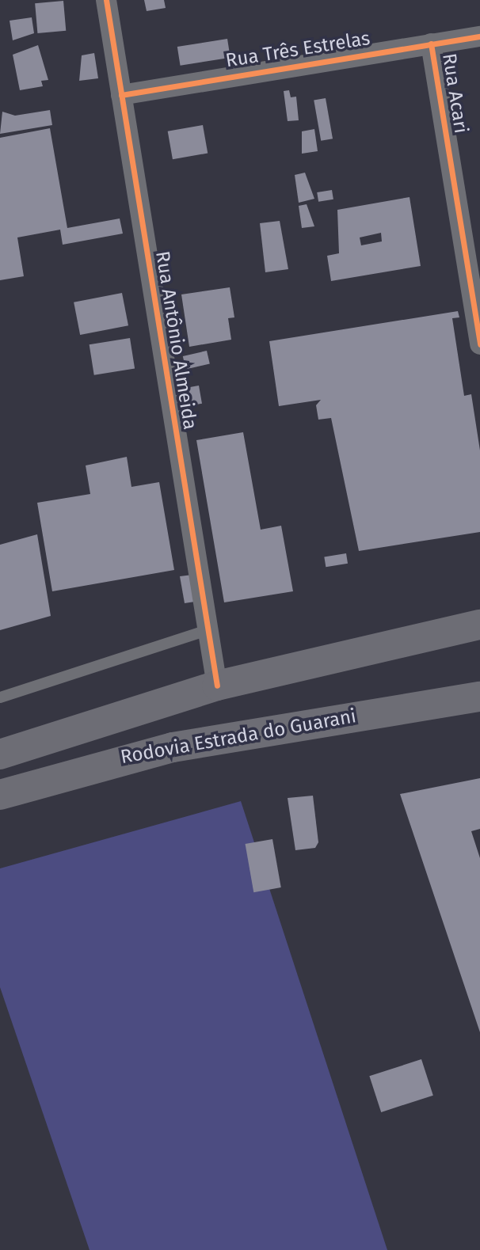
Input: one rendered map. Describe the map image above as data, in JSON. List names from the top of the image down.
{
  "streets": {
    "highway": ["Rodovia Estrada do Guarani"],
    "street": ["Rua Três Estrelas", "Rua Acari", "Rua Antônio Almeida"]
  },
  "crossings": [
    ["Rua Três Estrelas", "Rua Acari"],
    ["Rua Três Estrelas", "Rua Antônio Almeida"],
    ["Rua Antônio Almeida", "Rodovia Estrada do Guarani"]
  ]
}
